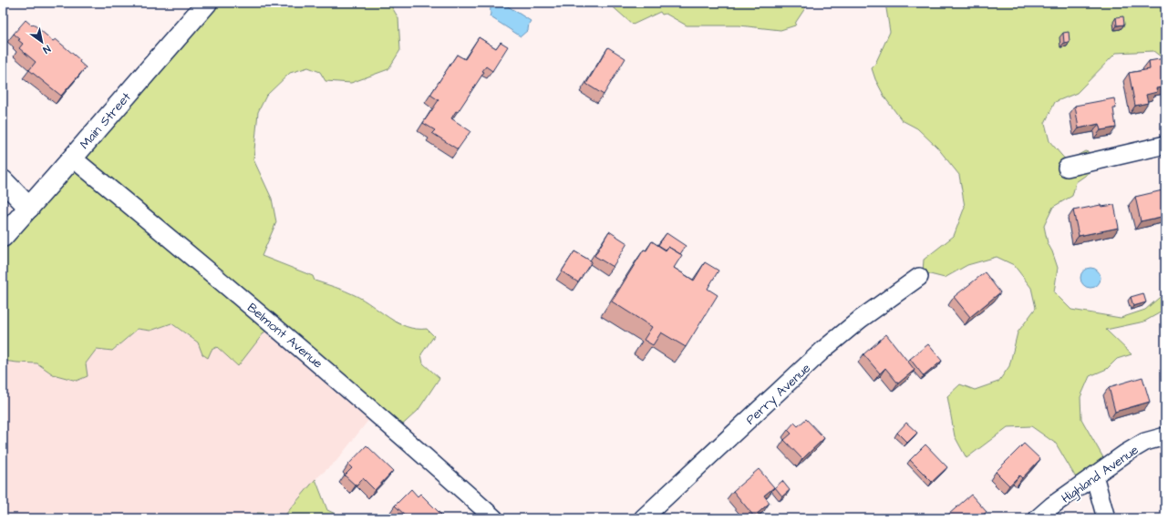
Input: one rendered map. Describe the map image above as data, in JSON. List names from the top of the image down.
{
  "streets": {
    "main road": ["Main Street"],
    "street": ["Belmont Avenue", "Perry Avenue", "Highland Avenue"]
  },
  "crossings": [
    ["Main Street", "Belmont Avenue"]
  ],
  "north": "bottom right"
}
